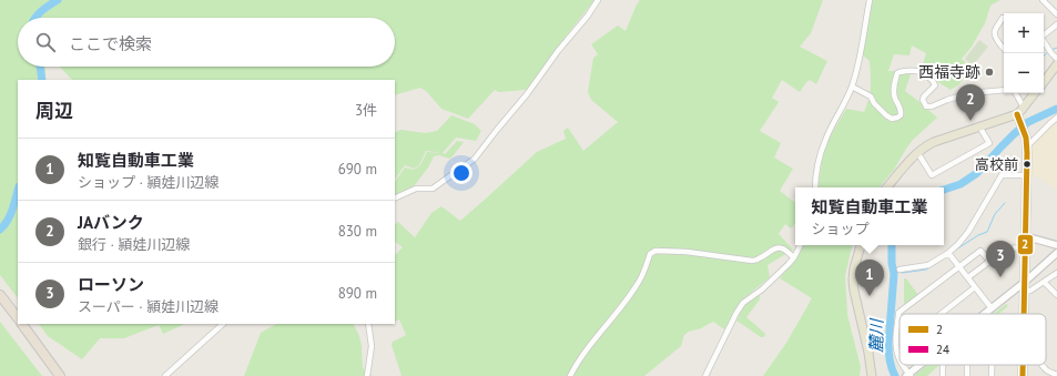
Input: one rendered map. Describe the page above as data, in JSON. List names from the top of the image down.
{
  "water": ["麓川"],
  "places": ["西福寺跡", "高校前"],
  "lines": ["transit line 2"],
  "legend": ["2", "24"],
  "page": {
    "map_buttons": ["+", "−"],
    "search": "ここで検索",
    "heading": ["周辺", "3件"],
    "pins": ["2", "3", "1"],
    "list": [
      {
        "mark": "1",
        "name": "知覧自動車工業",
        "note": "ショップ · 頴娃川辺線",
        "value": "690 m"
      },
      {
        "mark": "2",
        "name": "JAバンク",
        "note": "銀行 · 頴娃川辺線",
        "value": "830 m"
      },
      {
        "mark": "3",
        "name": "ローソン",
        "note": "スーパー · 頴娃川辺線",
        "value": "890 m"
      }
    ],
    "popup": ["知覧自動車工業", "ショップ"]
  }
}
